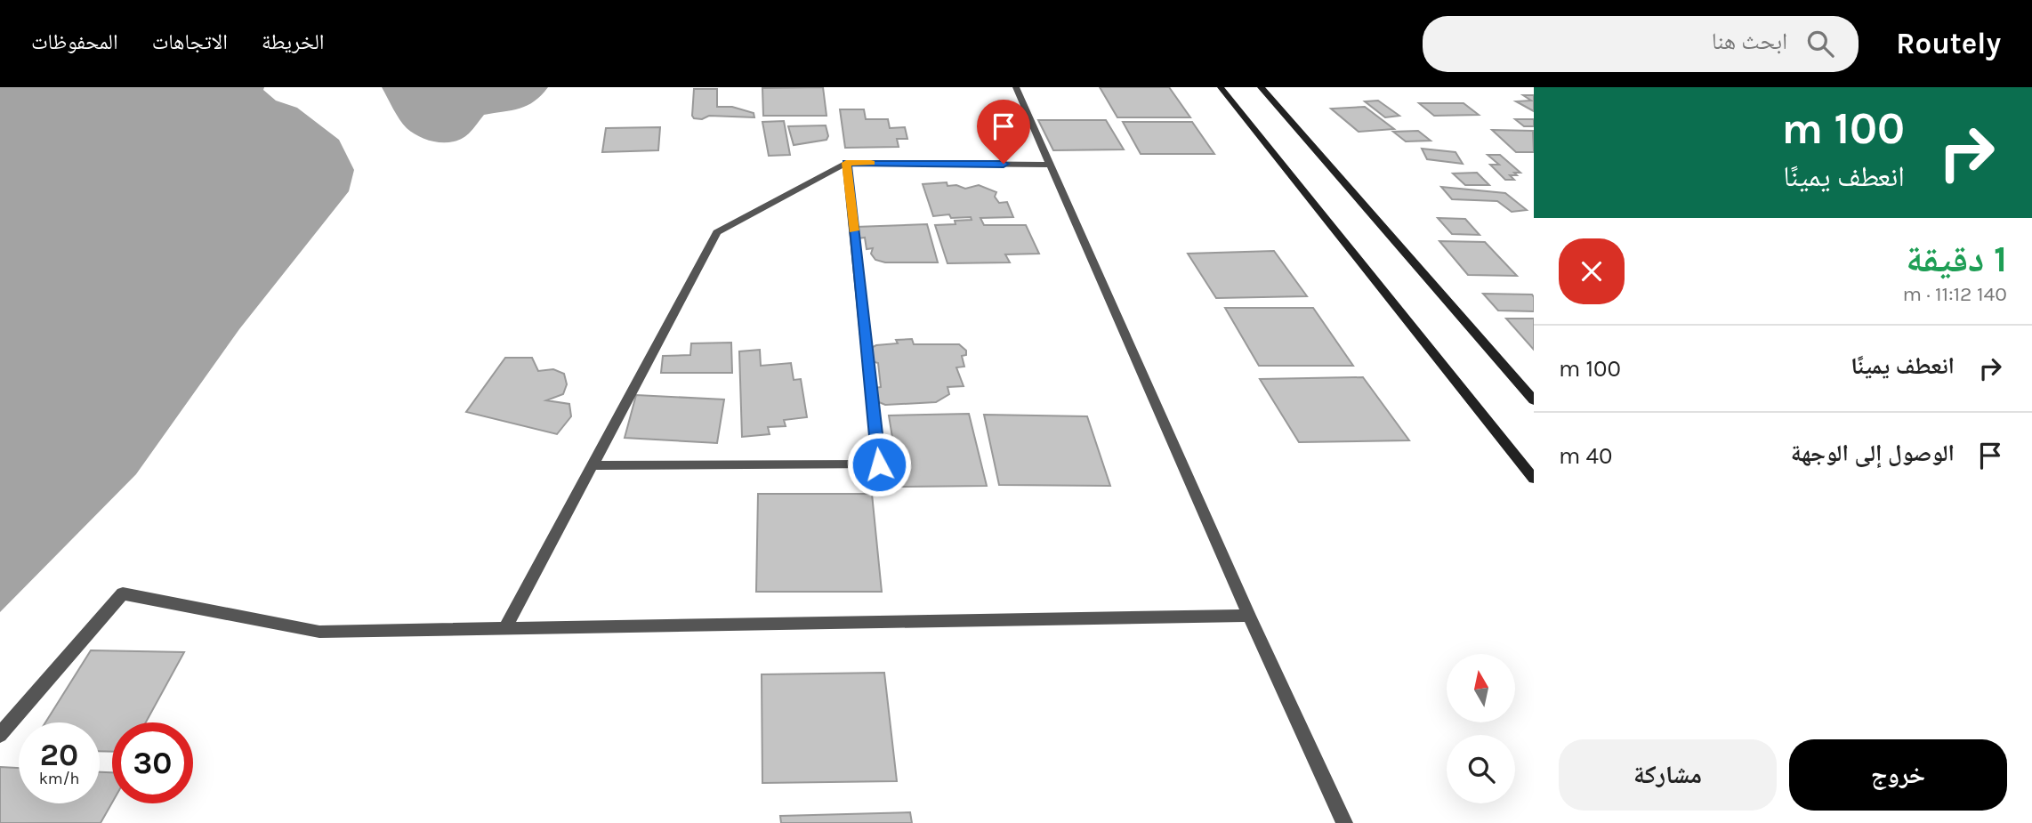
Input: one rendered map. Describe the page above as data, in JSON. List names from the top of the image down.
{
  "north": "top",
  "page": {
    "header": "Routely",
    "search": "ابحث هنا",
    "nav": ["الخريطة", "الاتجاهات", "المحفوظات"],
    "turn": ["100 m", "انعطف يمينًا"],
    "heading": ["1 دقيقة", "140 m · 11:12"],
    "list": [
      {
        "name": "انعطف يمينًا",
        "value": "100 m"
      },
      {
        "name": "الوصول إلى الوجهة",
        "value": "40 m"
      }
    ],
    "speed": "20 km/h",
    "limit": "30",
    "buttons": ["خروج", "مشاركة"]
  }
}
